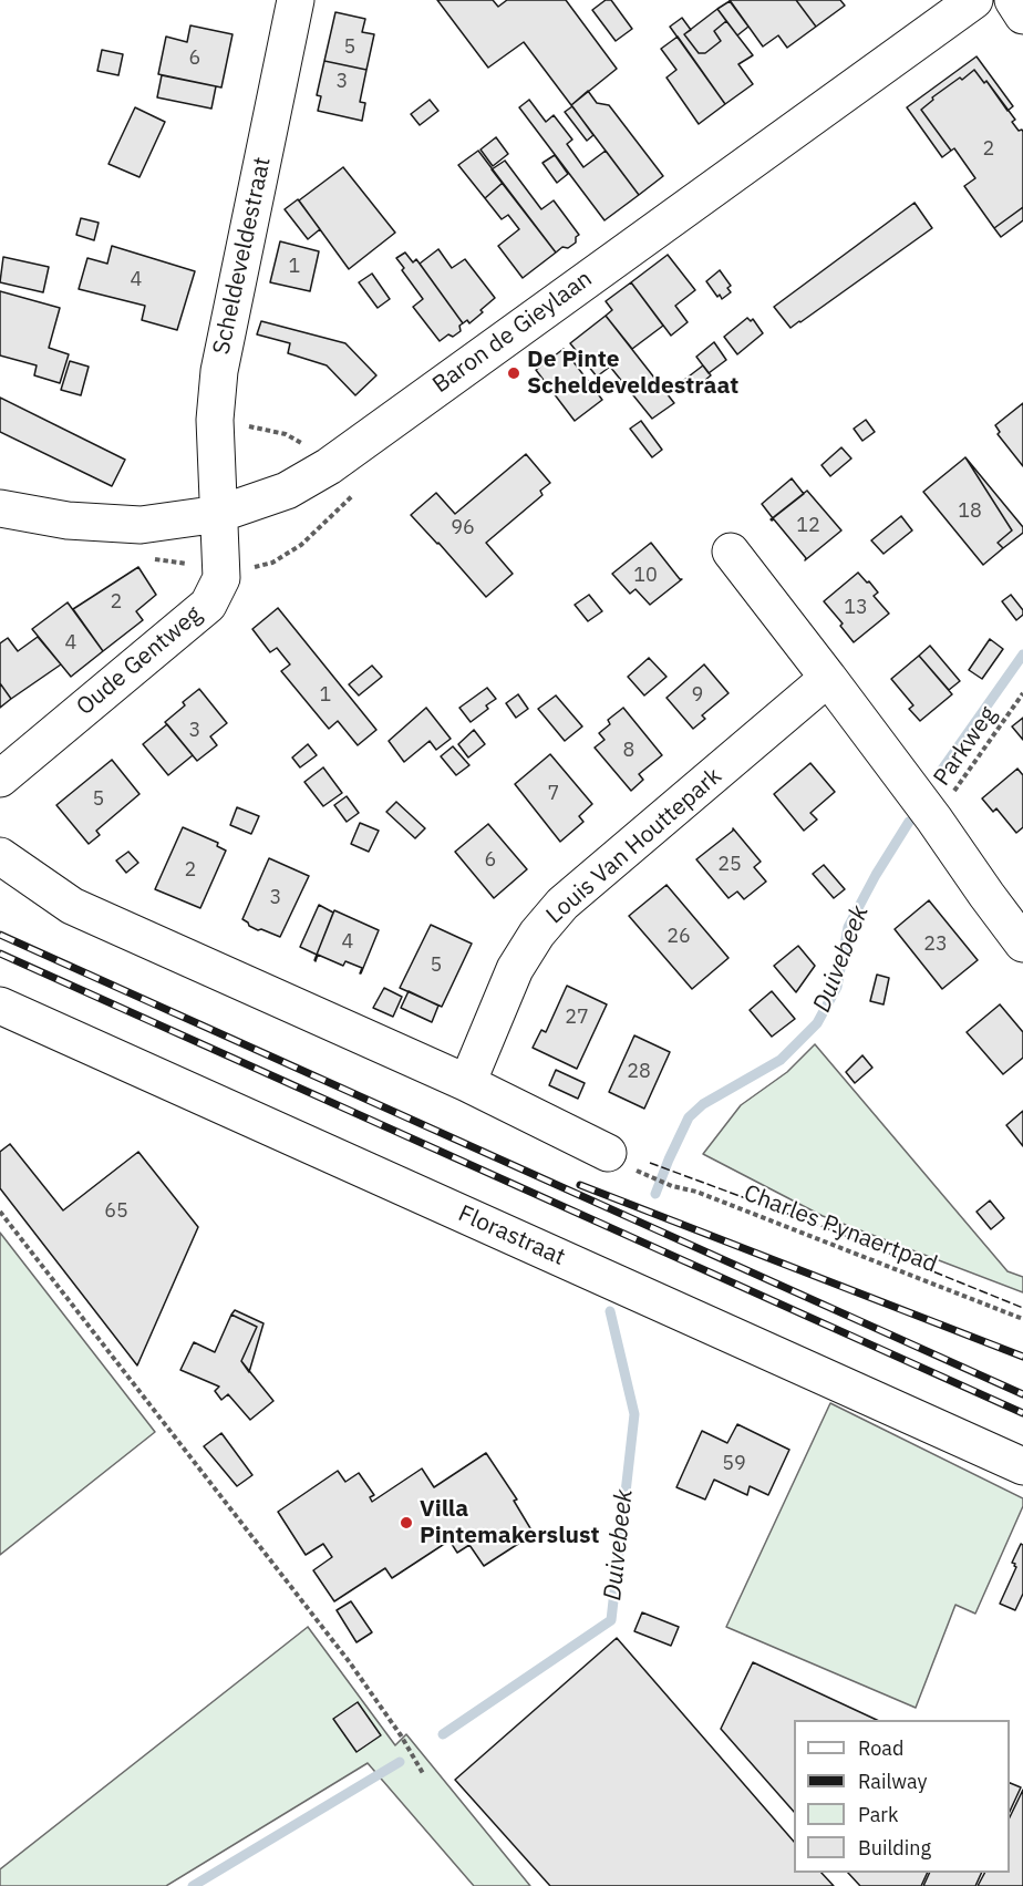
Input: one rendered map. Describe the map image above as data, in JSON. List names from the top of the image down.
{
  "streets": {
    "street": [
      "Scheldeveldestraat",
      "Baron de Gieylaan",
      "Oude Gentweg",
      "Louis Van Houttepark",
      "Florastraat"
    ],
    "path": ["Parkweg", "Charles Pynaertpad"]
  },
  "crossings": [
    ["Scheldeveldestraat", "Baron de Gieylaan"],
    ["Scheldeveldestraat", "Oude Gentweg"],
    ["Baron de Gieylaan", "Oude Gentweg"]
  ],
  "water": ["Duivebeek"],
  "places": ["De Pinte Scheldeveldestraat", "Villa Pintemakerslust"],
  "house_numbers": [
    "5",
    "6",
    "3",
    "2",
    "1",
    "4",
    "18",
    "12",
    "96",
    "10",
    "2",
    "13",
    "4",
    "1",
    "9",
    "3",
    "8",
    "7",
    "5",
    "6",
    "25",
    "2",
    "3",
    "26",
    "4",
    "23",
    "5",
    "27",
    "28",
    "65",
    "59"
  ],
  "legend": [
    "Road",
    "Railway",
    "Park",
    "Building"
  ]
}
